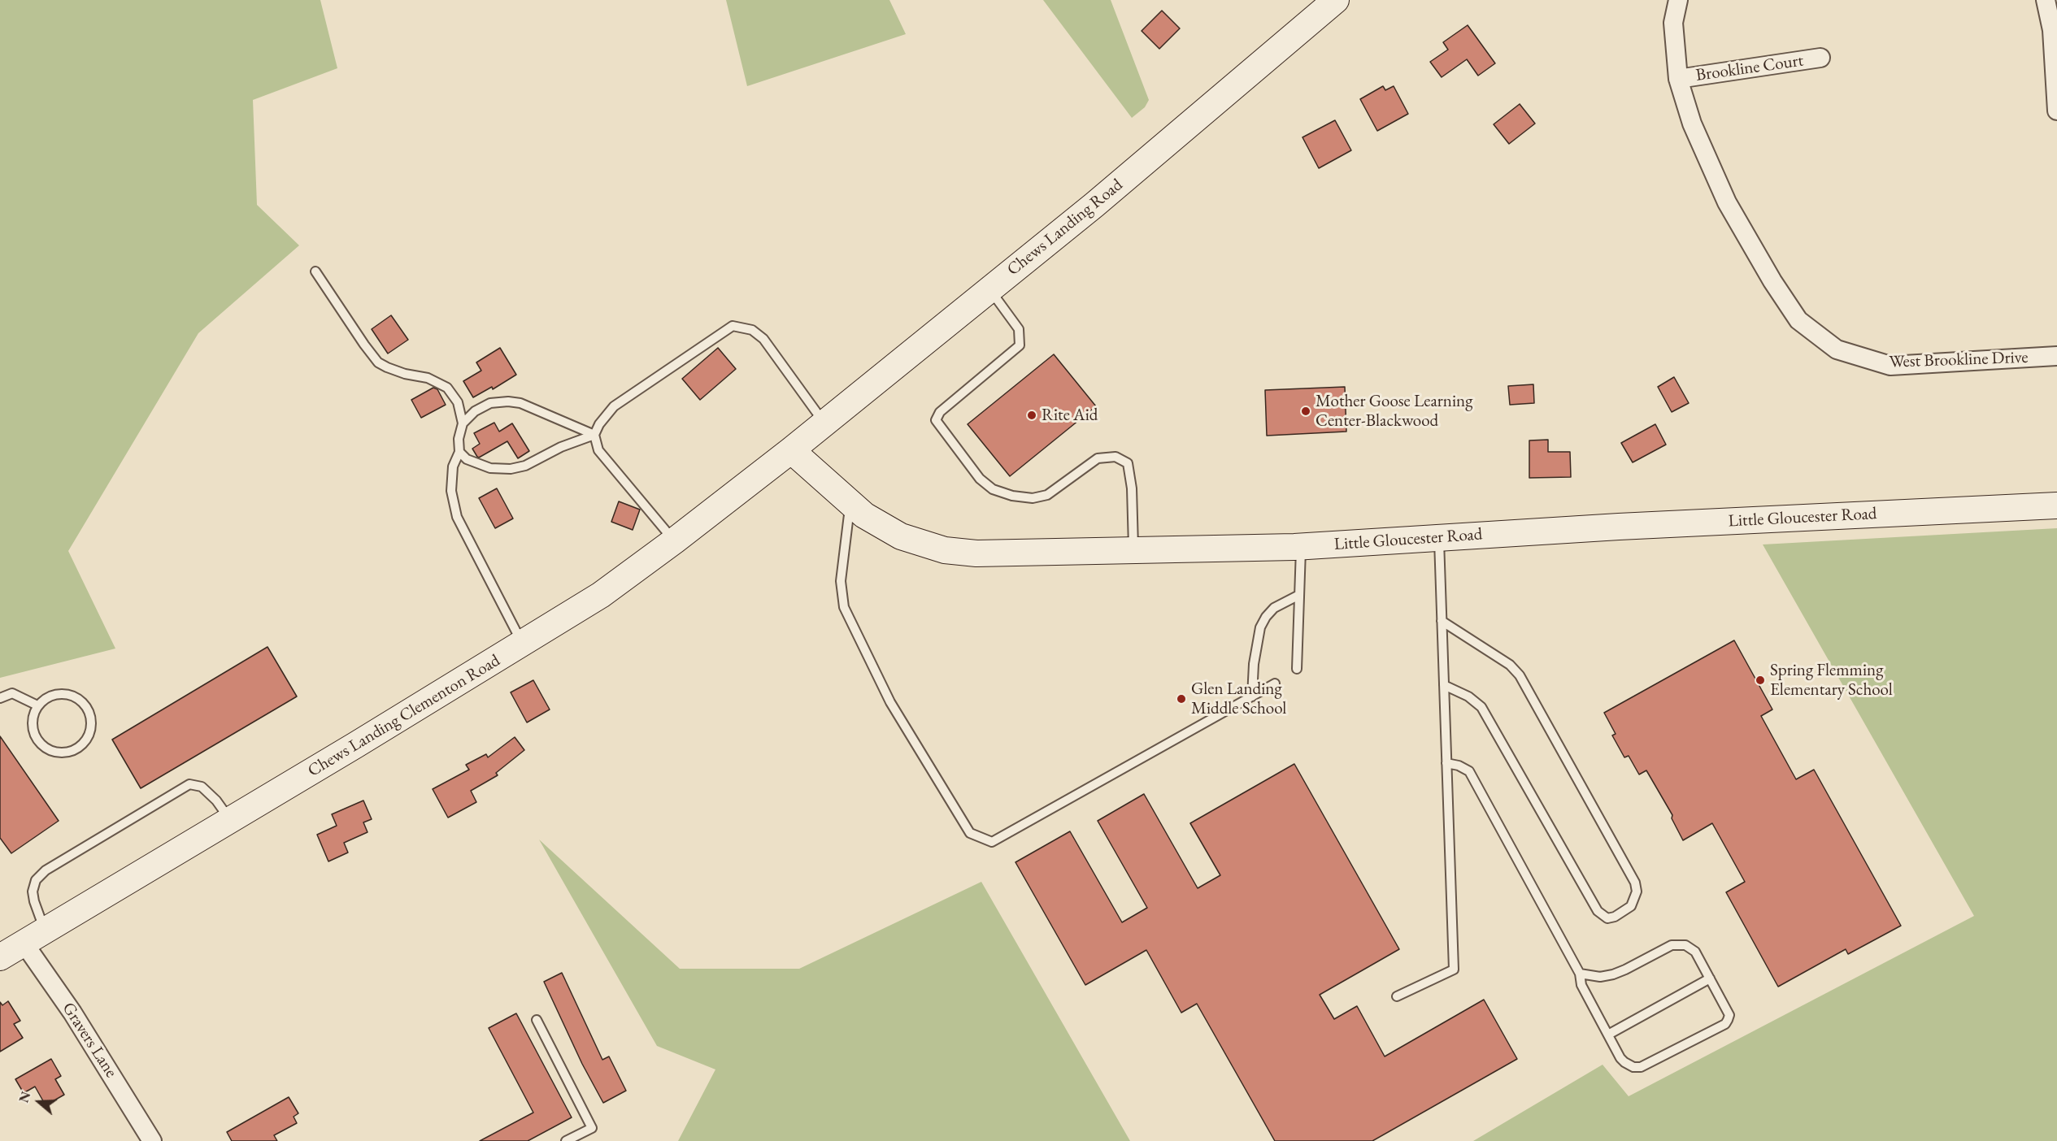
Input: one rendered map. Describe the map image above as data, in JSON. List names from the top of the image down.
{
  "streets": {
    "main road": ["Chews Landing Road", "Little Gloucester Road", "Chews Landing Clementon Road"],
    "street": ["Brookline Court", "West Brookline Drive", "Gravers Lane"]
  },
  "crossings": [
    ["Brookline Court", "West Brookline Drive"],
    ["Chews Landing Road", "Little Gloucester Road"],
    ["Chews Landing Road", "Chews Landing Clementon Road"],
    ["Little Gloucester Road", "Chews Landing Clementon Road"],
    ["Chews Landing Clementon Road", "Gravers Lane"]
  ],
  "places": [
    "Mother Goose Learning Center-Blackwood",
    "Rite Aid",
    "Spring Flemming Elementary School",
    "Glen Landing Middle School"
  ],
  "north": "left"
}
